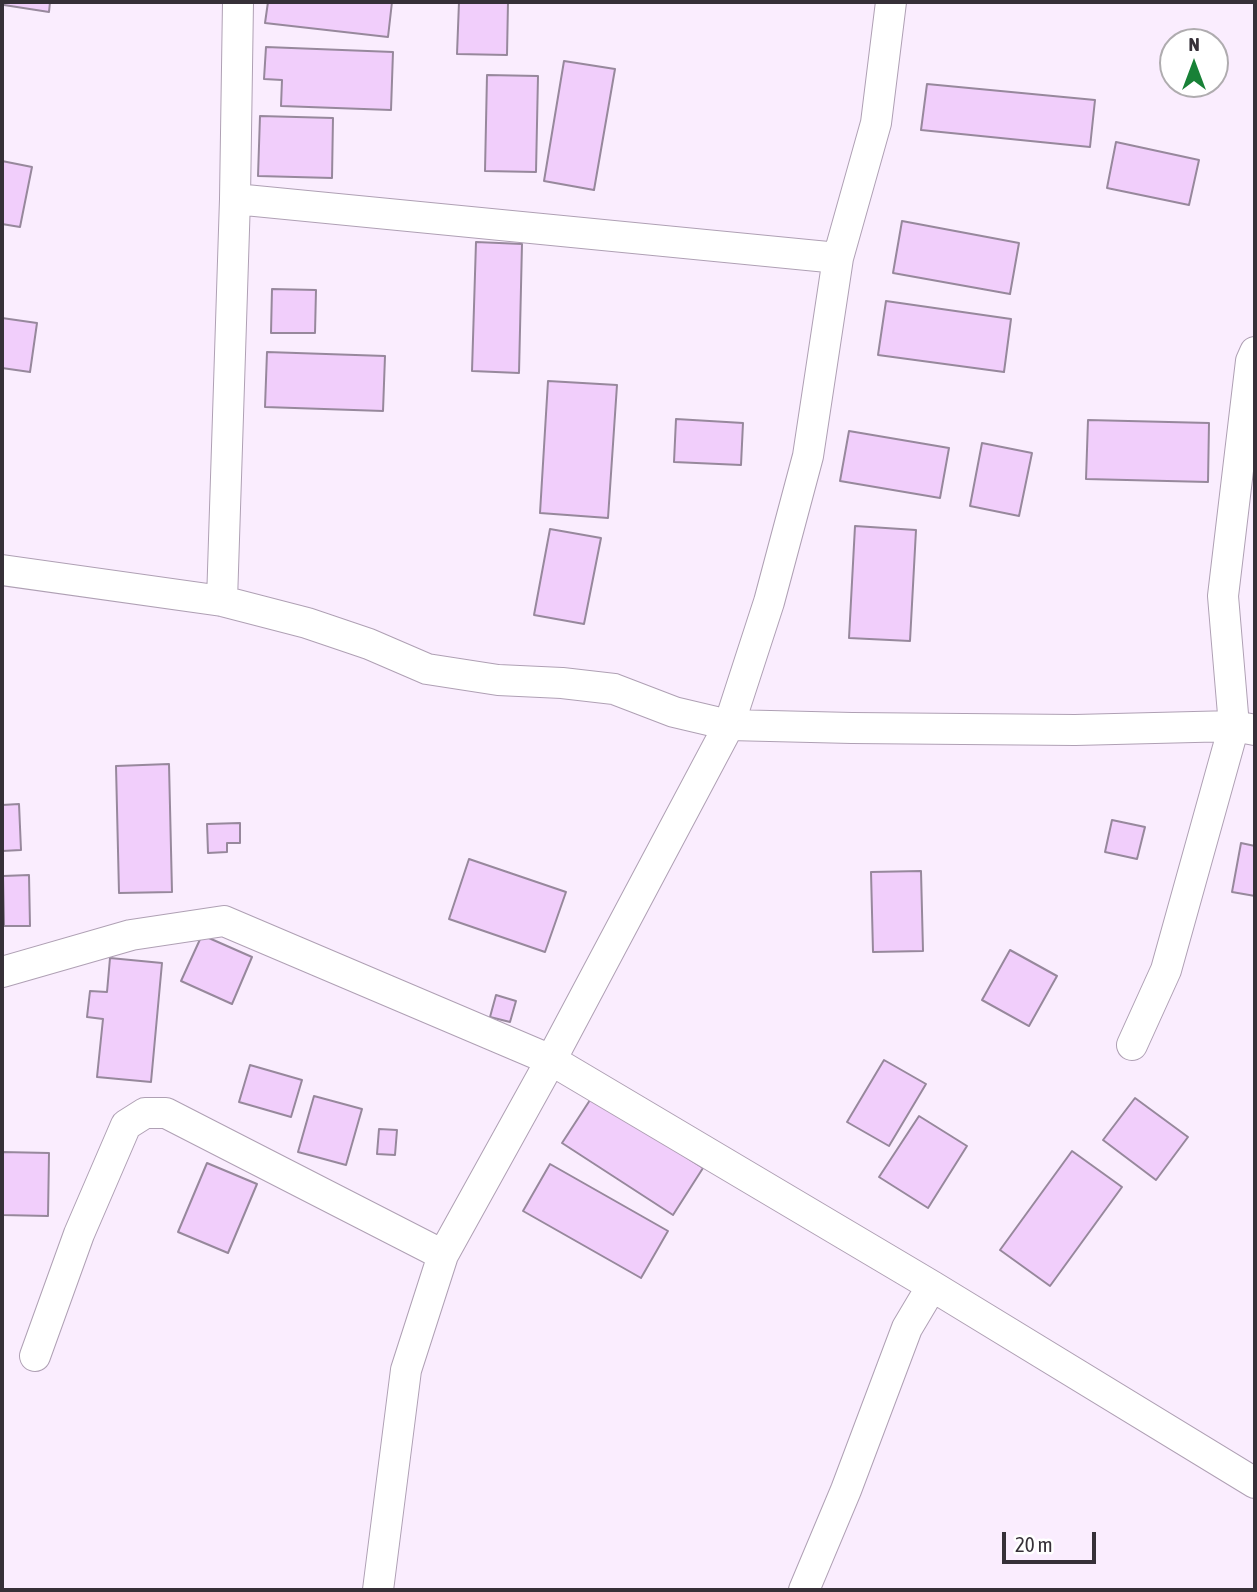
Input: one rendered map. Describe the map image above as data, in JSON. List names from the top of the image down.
{
  "scale_bar": "20 m",
  "north": "top"
}
